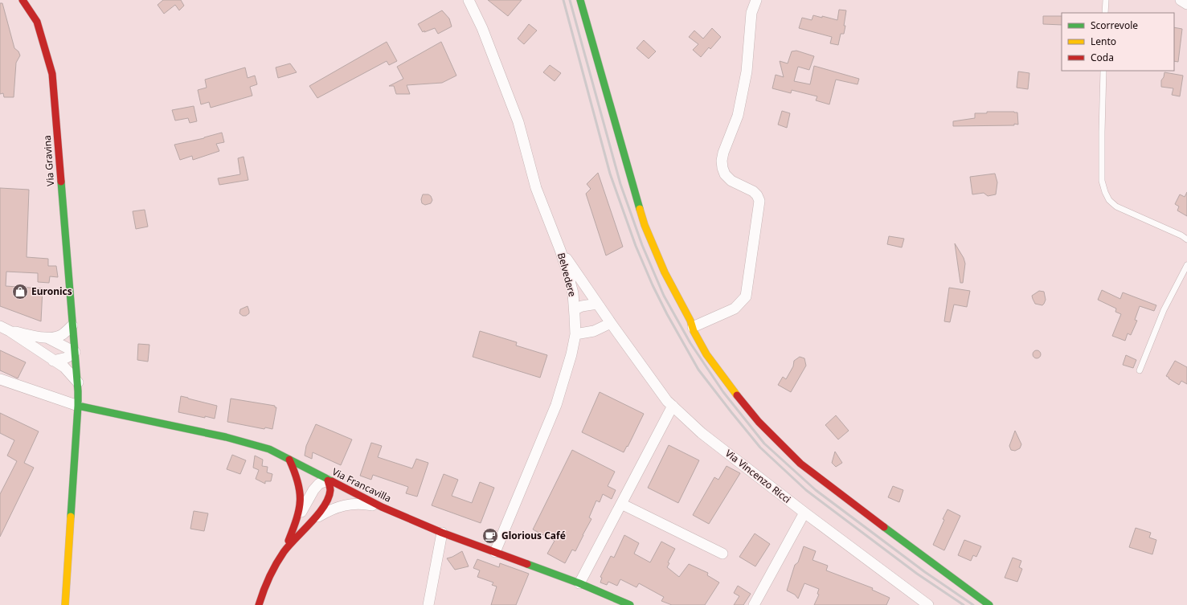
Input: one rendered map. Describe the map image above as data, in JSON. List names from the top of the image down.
{
  "streets": {
    "main road": ["Via Gravina", "Via Francavilla"],
    "street": ["Belvedere", "Via Vincenzo Ricci"]
  },
  "crossings": [
    ["Via Gravina", "Via Francavilla"],
    ["Belvedere", "Via Vincenzo Ricci"],
    ["Belvedere", "Via Francavilla"]
  ],
  "places": {
    "shop": ["Euronics"],
    "cafe": ["Glorious Café"]
  },
  "legend": ["Scorrevole", "Lento", "Coda"]
}
